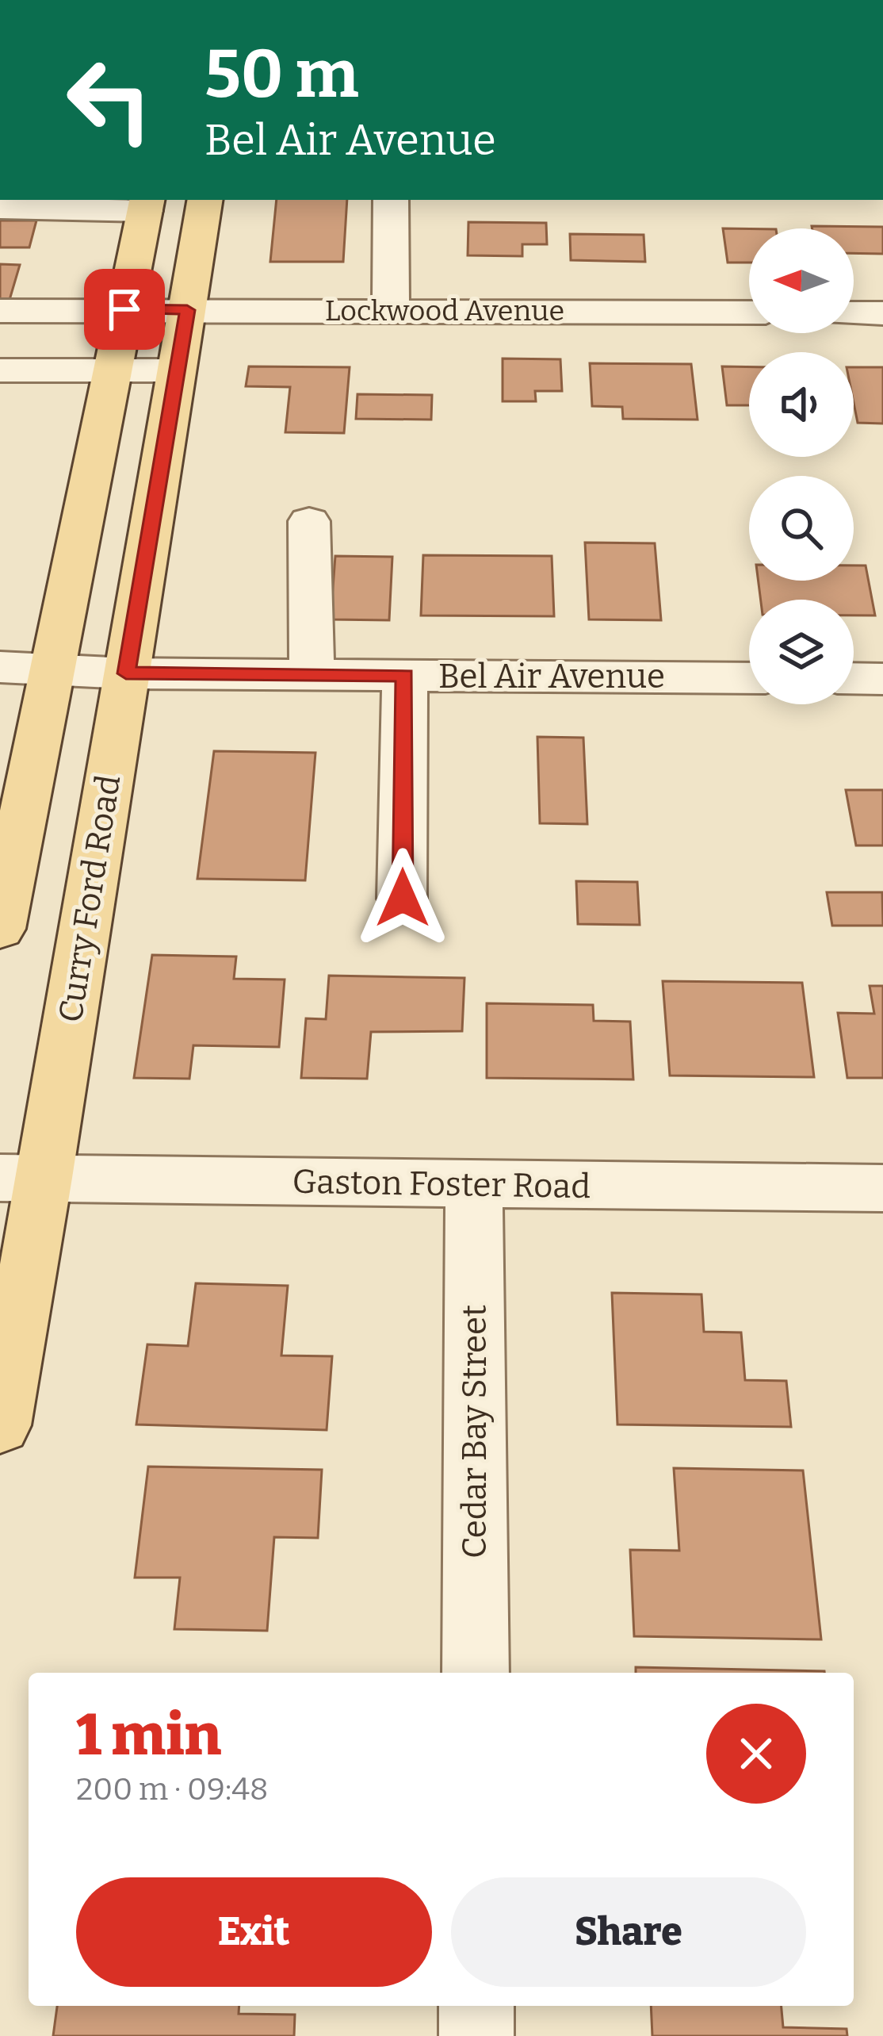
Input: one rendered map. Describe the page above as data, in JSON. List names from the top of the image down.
{
  "streets": {
    "main road": ["Curry Ford Road"],
    "street": [
      "Lockwood Avenue",
      "Bel Air Avenue",
      "Gaston Foster Road",
      "Cedar Bay Street"
    ]
  },
  "crossings": [
    ["Lockwood Avenue", "Curry Ford Road"],
    ["Bel Air Avenue", "Curry Ford Road"],
    ["Curry Ford Road", "Gaston Foster Road"],
    ["Gaston Foster Road", "Cedar Bay Street"]
  ],
  "north": "left",
  "page": {
    "turn": ["50 m", "Bel Air Avenue"],
    "heading": ["1 min", "200 m · 09:48"],
    "buttons": ["Exit", "Share"]
  }
}
